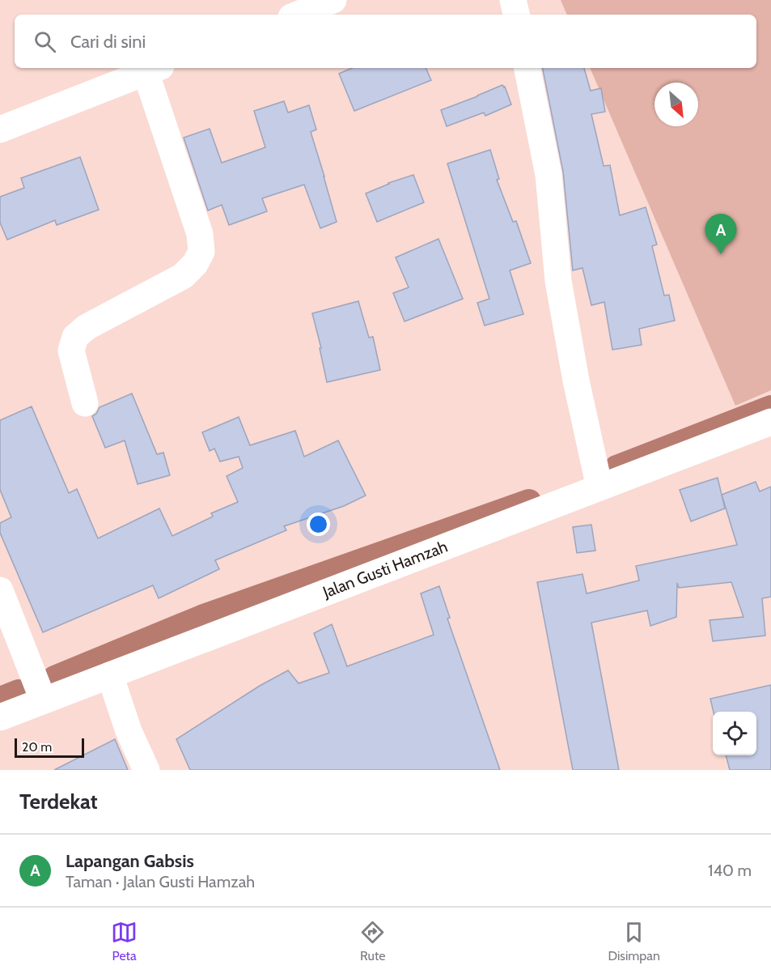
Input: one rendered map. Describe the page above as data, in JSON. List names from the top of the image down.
{
  "streets": {
    "street": ["Jalan Gusti Hamzah"]
  },
  "scale_bar": "20 m",
  "north": "bottom right",
  "page": {
    "search": "Cari di sini",
    "pins": "A",
    "scale": "20 m",
    "heading": "Terdekat",
    "list": [
      {
        "mark": "A",
        "name": "Lapangan Gabsis",
        "note": "Taman · Jalan Gusti Hamzah",
        "value": "140 m"
      }
    ],
    "nav": ["Peta", "Rute", "Disimpan"]
  }
}
